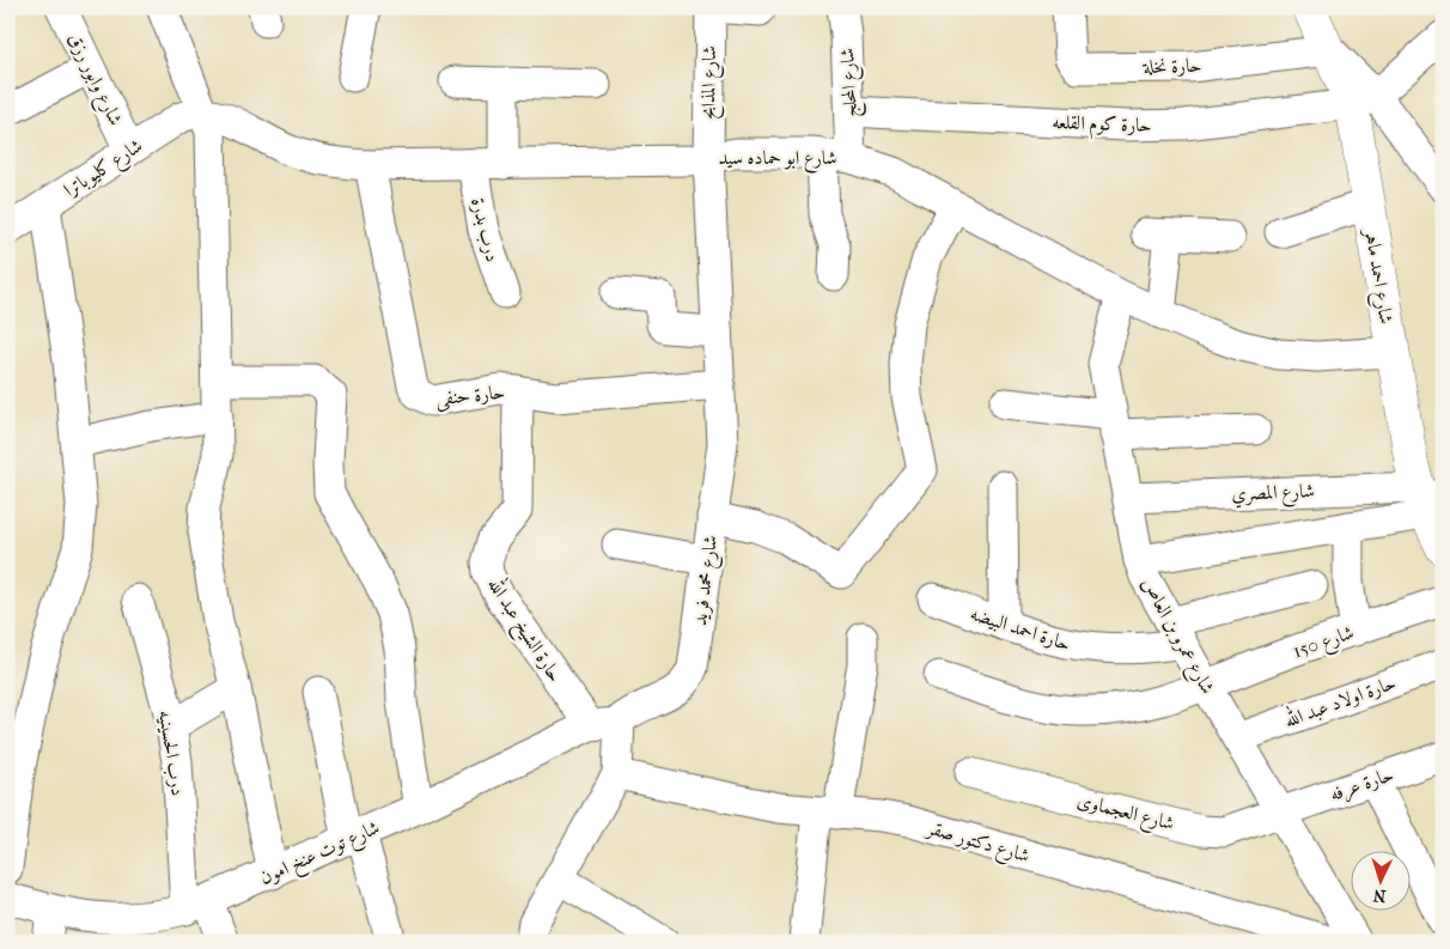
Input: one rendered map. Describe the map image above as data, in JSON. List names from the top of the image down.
{
  "streets": {
    "main road": ["شارع احمد ماهر"],
    "street": [
      "حارة نخلة",
      "شارع وابور رزق",
      "شارع المذابح",
      "شارع المحلج",
      "حارة كوم القلعه",
      "شارع ابو حماده سيد",
      "شارع كليوباترا",
      "درب بدرة",
      "حارة حنفى",
      "شارع المصري",
      "شارع محمد فريد",
      "حارة احمد البيضه",
      "حارة الشيخ عبد الله",
      "شارع عمرو بن العاص",
      "شارع 150",
      "حارة اولاد عبد الله",
      "درب الحسينيه",
      "حارة عرفه",
      "شارع العجماوى",
      "شارع دكتور صقر",
      "شارع توت عنخ امون"
    ]
  },
  "crossings": [
    ["حارة نخلة", "شارع احمد ماهر"],
    ["شارع وابور رزق", "شارع كليوباترا"],
    ["شارع المذابح", "شارع ابو حماده سيد"],
    ["شارع المذابح", "شارع محمد فريد"],
    ["شارع المحلج", "حارة كوم القلعه"],
    ["شارع المحلج", "شارع ابو حماده سيد"],
    ["حارة كوم القلعه", "شارع احمد ماهر"],
    ["شارع ابو حماده سيد", "شارع كليوباترا"],
    ["شارع ابو حماده سيد", "درب بدرة"],
    ["شارع ابو حماده سيد", "شارع احمد ماهر"],
    ["شارع ابو حماده سيد", "حارة حنفى"],
    ["شارع ابو حماده سيد", "شارع محمد فريد"],
    ["شارع ابو حماده سيد", "شارع عمرو بن العاص"],
    ["شارع احمد ماهر", "شارع المصري"],
    ["حارة حنفى", "شارع محمد فريد"],
    ["حارة حنفى", "حارة الشيخ عبد الله"],
    ["شارع المصري", "شارع عمرو بن العاص"],
    ["شارع محمد فريد", "حارة الشيخ عبد الله"],
    ["شارع محمد فريد", "شارع توت عنخ امون"],
    ["حارة احمد البيضه", "شارع عمرو بن العاص"],
    ["حارة الشيخ عبد الله", "شارع توت عنخ امون"],
    ["شارع عمرو بن العاص", "شارع 150"],
    ["شارع عمرو بن العاص", "حارة اولاد عبد الله"],
    ["شارع عمرو بن العاص", "حارة عرفه"],
    ["شارع عمرو بن العاص", "شارع العجماوى"],
    ["درب الحسينيه", "شارع توت عنخ امون"],
    ["حارة عرفه", "شارع العجماوى"]
  ],
  "north": "bottom"
}
